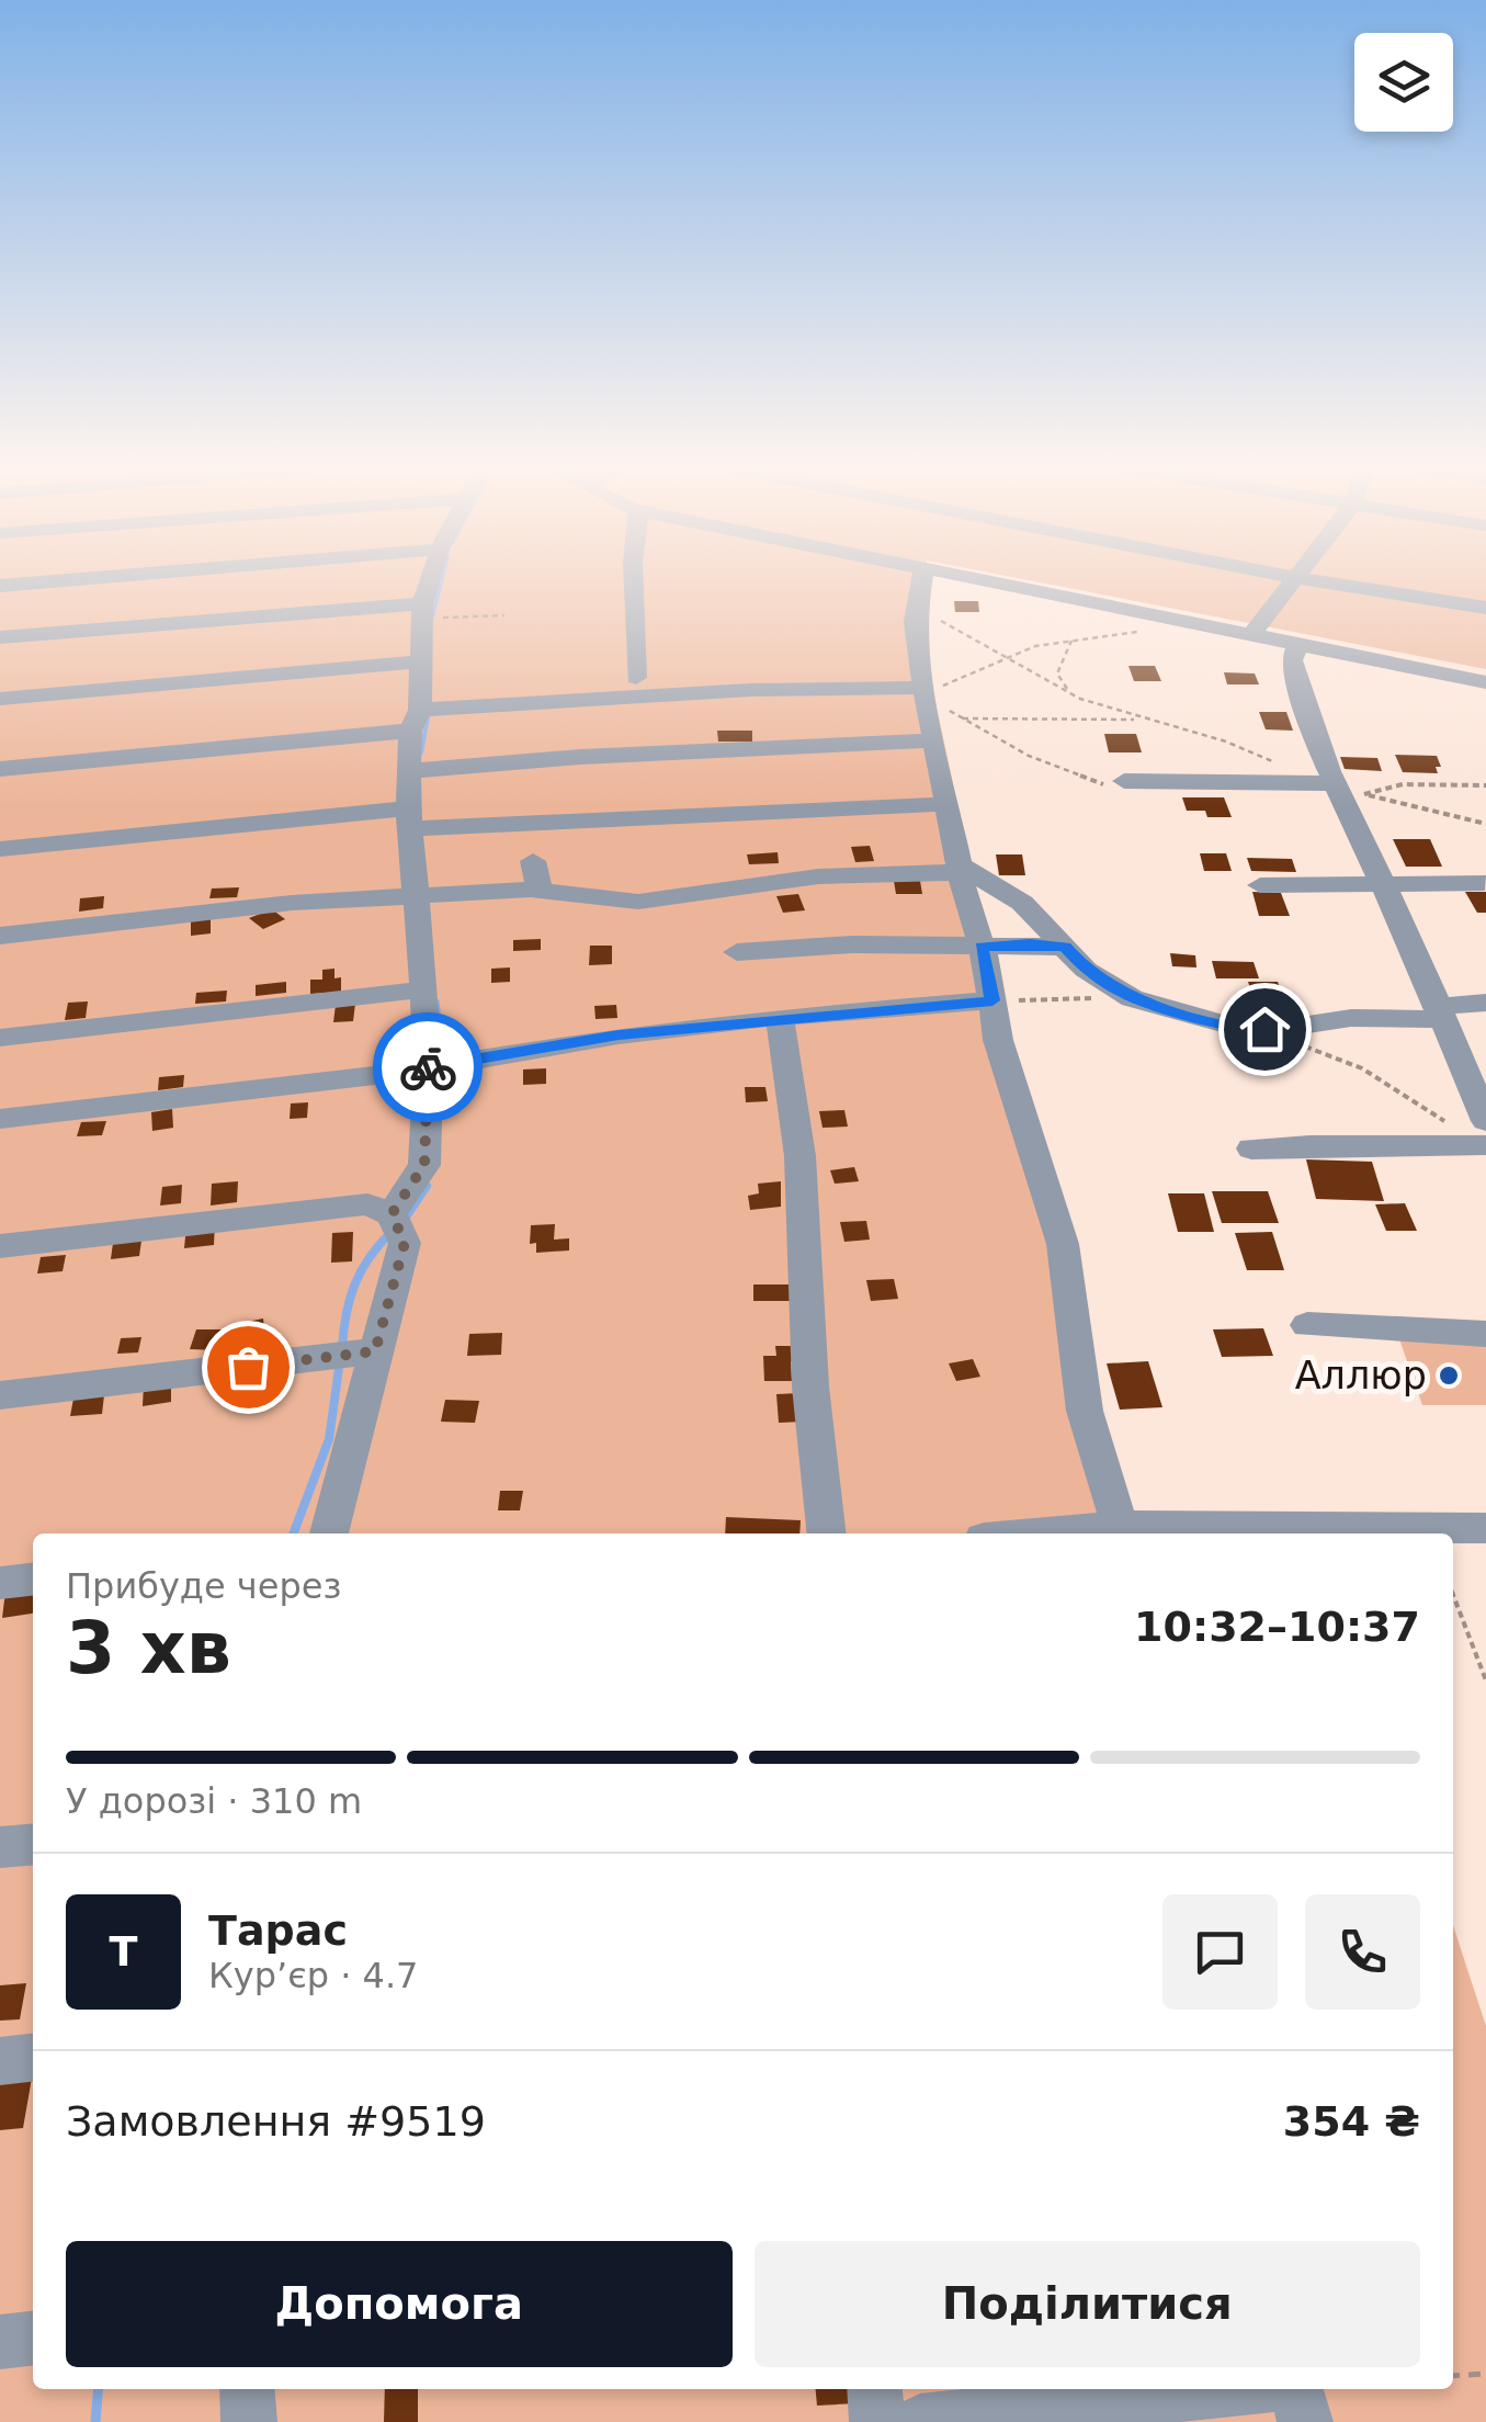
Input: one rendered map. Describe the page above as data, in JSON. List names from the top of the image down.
{
  "places": ["Аллюр"],
  "page": {
    "heading": ["3 хв", "Прибуде через", "10:32–10:37"],
    "panel": [
      "Тарас",
      "Кур’єр · 4.7",
      "Замовлення #9519",
      "354 ₴"
    ],
    "bar": "У дорозі · 310 m",
    "round": "Т",
    "buttons": ["Допомога", "Поділитися"]
  }
}
